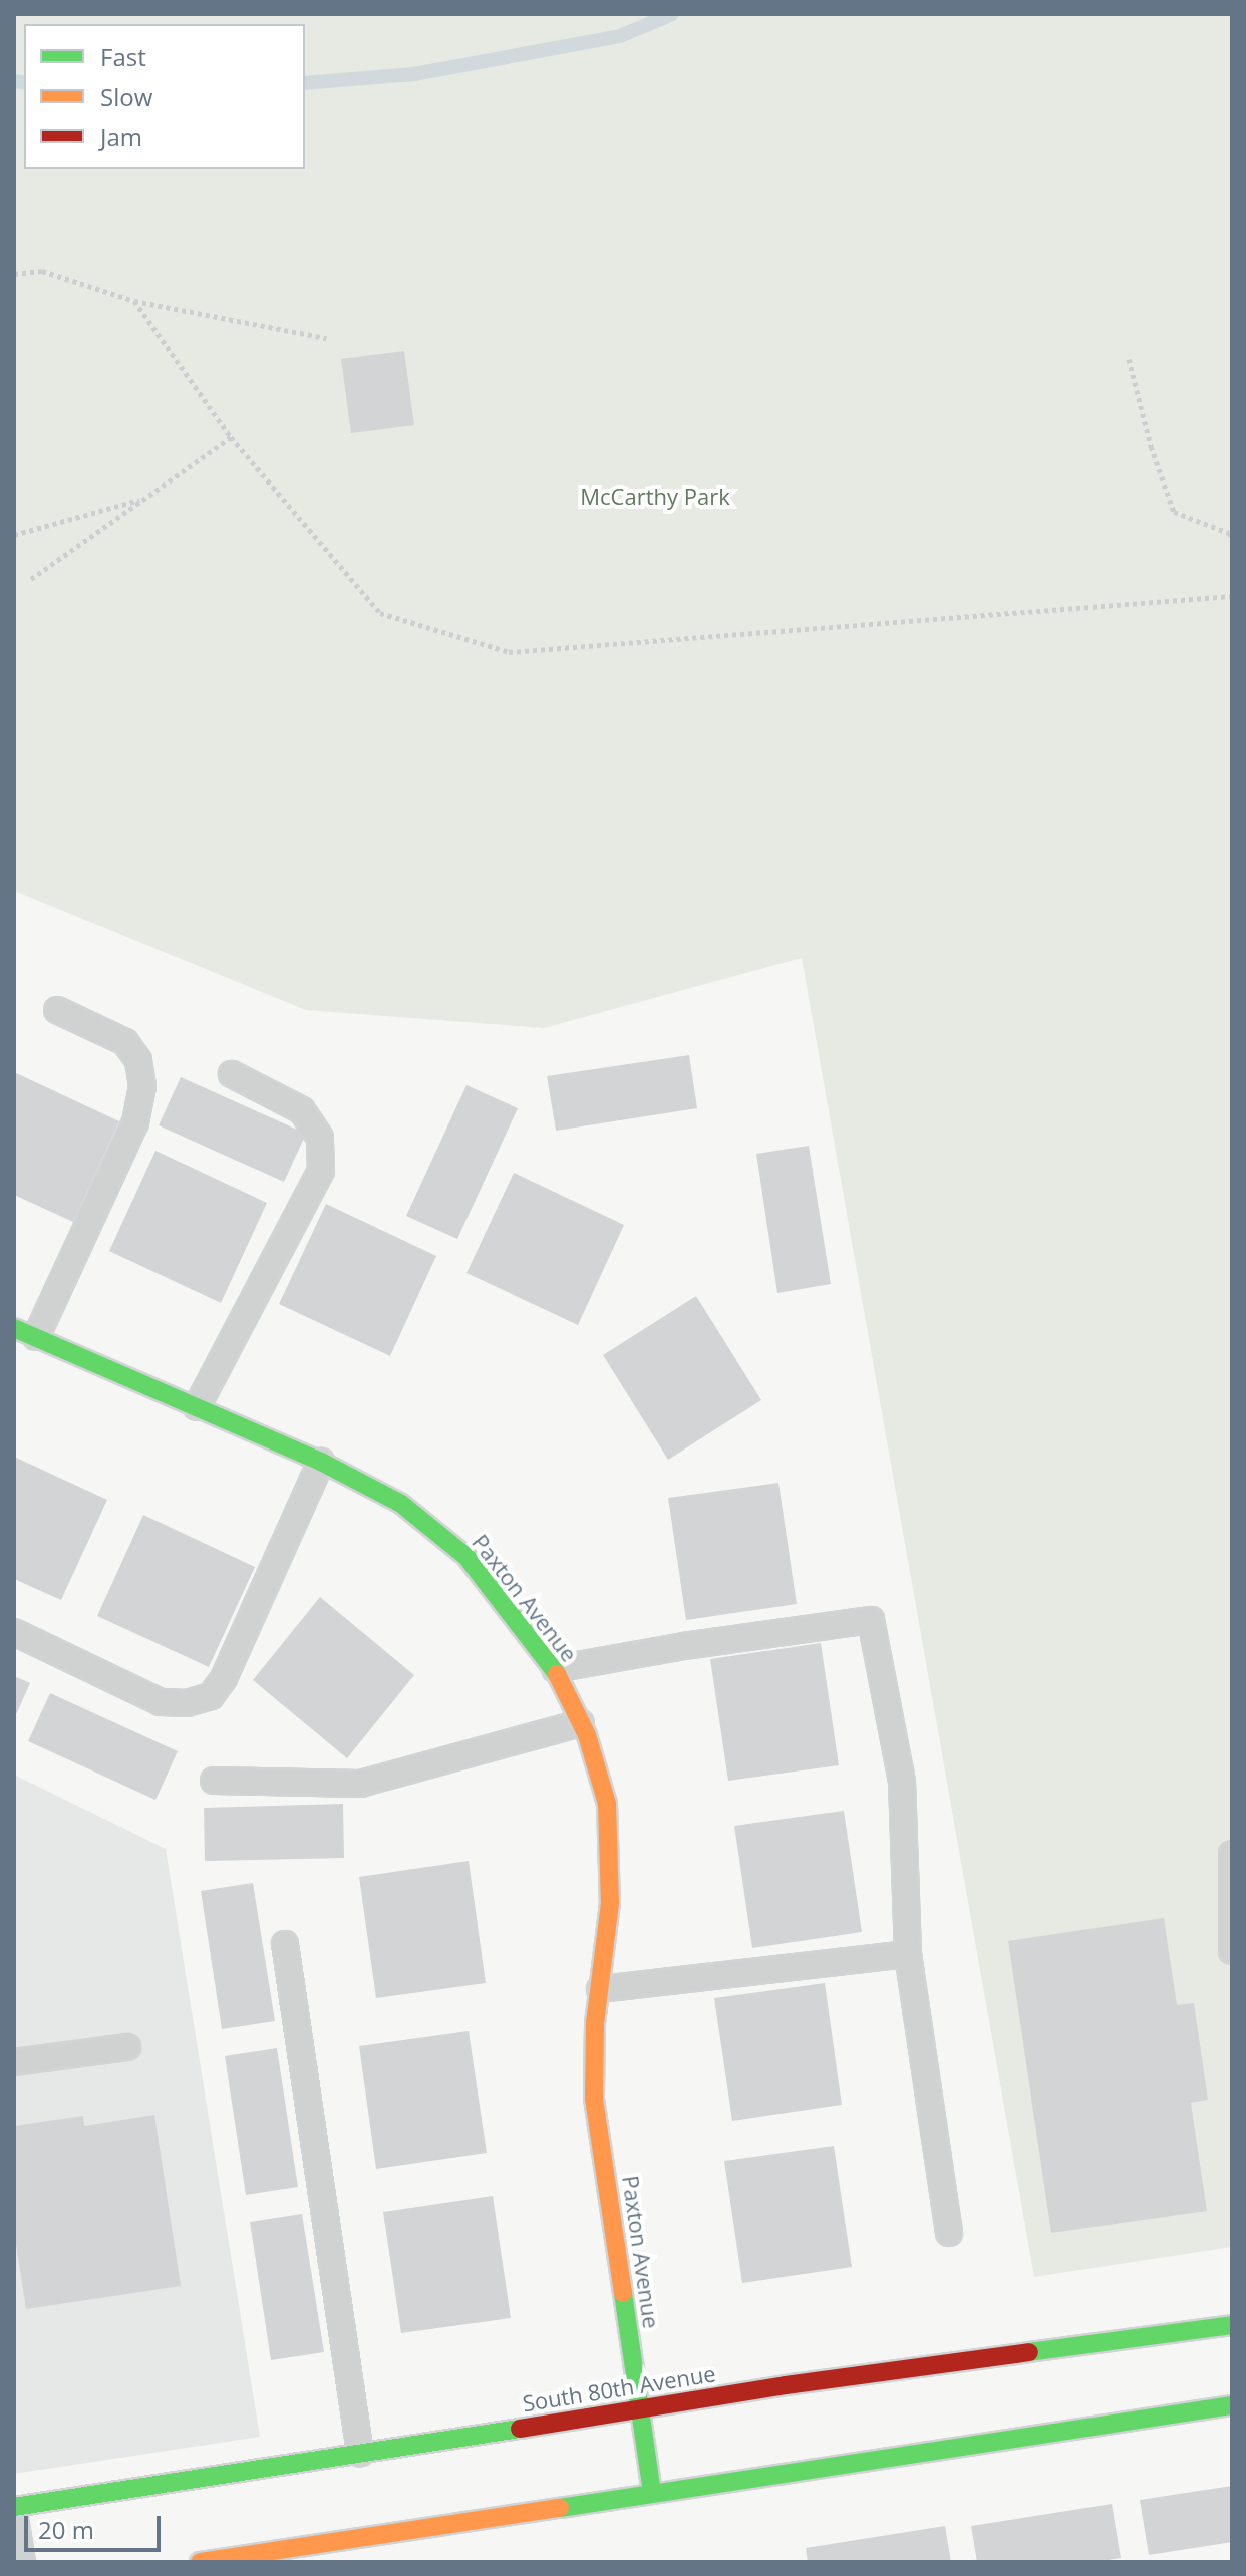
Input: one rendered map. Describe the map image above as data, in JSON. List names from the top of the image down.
{
  "streets": {
    "street": ["Paxton Avenue", "South 80th Avenue"]
  },
  "crossings": [
    ["Paxton Avenue", "South 80th Avenue"]
  ],
  "parks": ["McCarthy Park"],
  "legend": ["Fast", "Slow", "Jam"],
  "scale_bar": "20 m"
}
